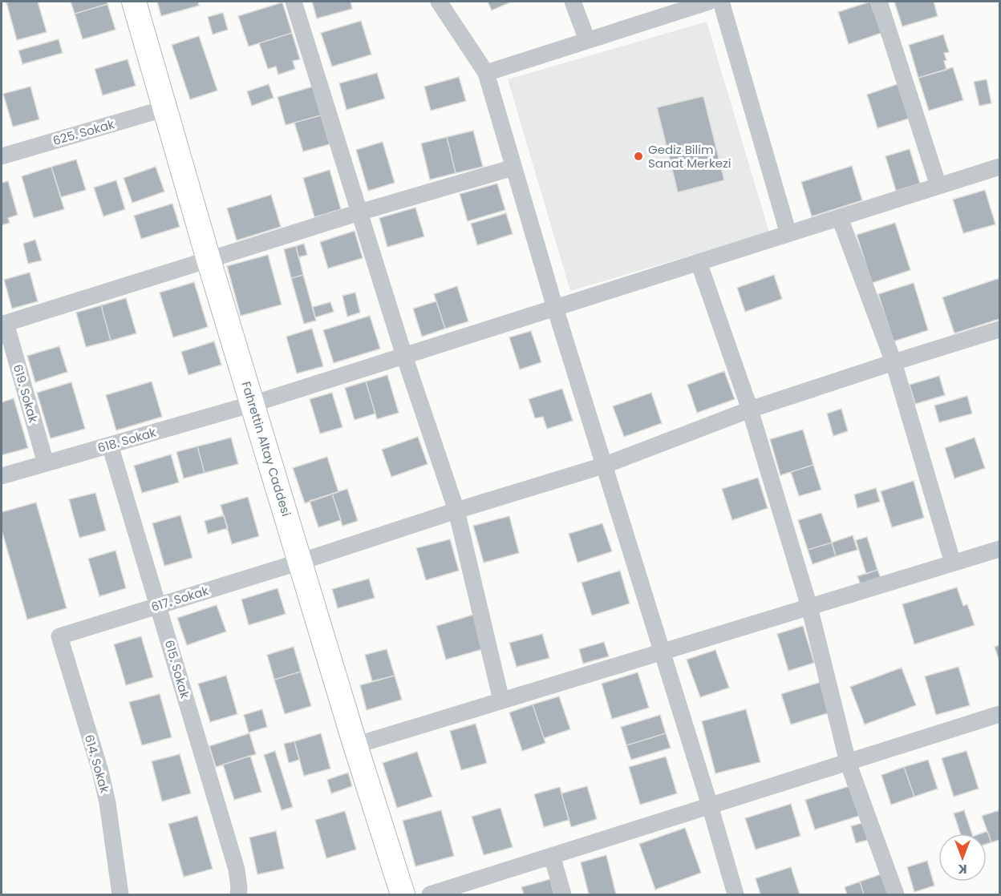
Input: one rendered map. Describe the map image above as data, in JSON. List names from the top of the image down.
{
  "streets": {
    "street": [
      "625. Sokak",
      "619. Sokak",
      "618. Sokak",
      "Fahrettin Altay Caddesi",
      "617. Sokak",
      "615. Sokak",
      "614. Sokak"
    ]
  },
  "crossings": [
    ["625. Sokak", "Fahrettin Altay Caddesi"],
    ["619. Sokak", "618. Sokak"],
    ["618. Sokak", "Fahrettin Altay Caddesi"],
    ["618. Sokak", "615. Sokak"],
    ["Fahrettin Altay Caddesi", "617. Sokak"],
    ["617. Sokak", "615. Sokak"],
    ["617. Sokak", "614. Sokak"]
  ],
  "places": ["Gediz Bilim Sanat Merkezi"],
  "north": "bottom"
}
